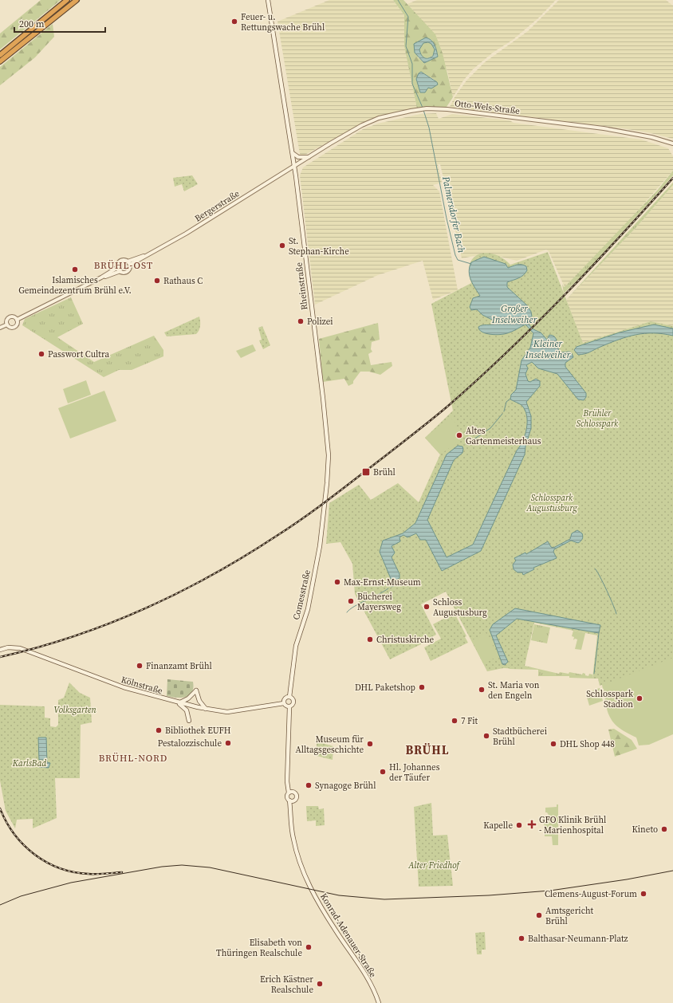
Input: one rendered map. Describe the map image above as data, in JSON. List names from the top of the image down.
{
  "streets": {
    "main road": [
      "Rheinstraße",
      "Comesstraße",
      "Kölnstraße",
      "Konrad-Adenauer-Straße"
    ],
    "street": ["Otto-Wels-Straße", "Bergerstraße"]
  },
  "crossings": [
    ["Otto-Wels-Straße", "Bergerstraße"],
    ["Otto-Wels-Straße", "Rheinstraße"],
    ["Bergerstraße", "Rheinstraße"],
    ["Rheinstraße", "Comesstraße"],
    ["Comesstraße", "Kölnstraße"]
  ],
  "districts": ["BRÜHL-OST", "BRÜHL", "BRÜHL-NORD"],
  "water": ["Palmersdorfer Bach", "Großer Inselweiher", "Kleiner Inselweiher"],
  "parks": [
    "Brühler Schlosspark",
    "Schlosspark Augustusburg",
    "Volksgarten",
    "KarlsBad",
    "Alter Friedhof"
  ],
  "places": {
    "other": [
      "Feuer- u. Rettungswache Brühl",
      "St. Stephan-Kirche",
      "Islamisches Gemeindezentrum Brühl e.V.",
      "Rathaus C",
      "Polizei",
      "Passwort Cultra",
      "Altes Gartenmeisterhaus",
      "Max-Ernst-Museum",
      "Bücherei Mayersweg",
      "Schloss Augustusburg",
      "Christuskirche",
      "Finanzamt Brühl",
      "DHL Paketshop",
      "St. Maria von den Engeln",
      "Schlosspark Stadion",
      "7 Fit",
      "Bibliothek EUFH",
      "Stadtbücherei Brühl",
      "Pestalozzischule",
      "Museum für Alltagsgeschichte",
      "DHL Shop 448",
      "Hl. Johannes der Täufer",
      "Synagoge Brühl",
      "Kapelle",
      "Kineto",
      "Clemens-August-Forum",
      "Amtsgericht Brühl",
      "Balthasar-Neumann-Platz",
      "Elisabeth von Thüringen Realschule",
      "Erich Kästner Realschule"
    ],
    "transit": ["Brühl"],
    "health": ["GFO Klinik Brühl - Marienhospital"]
  },
  "scale_bar": "200 m"
}
